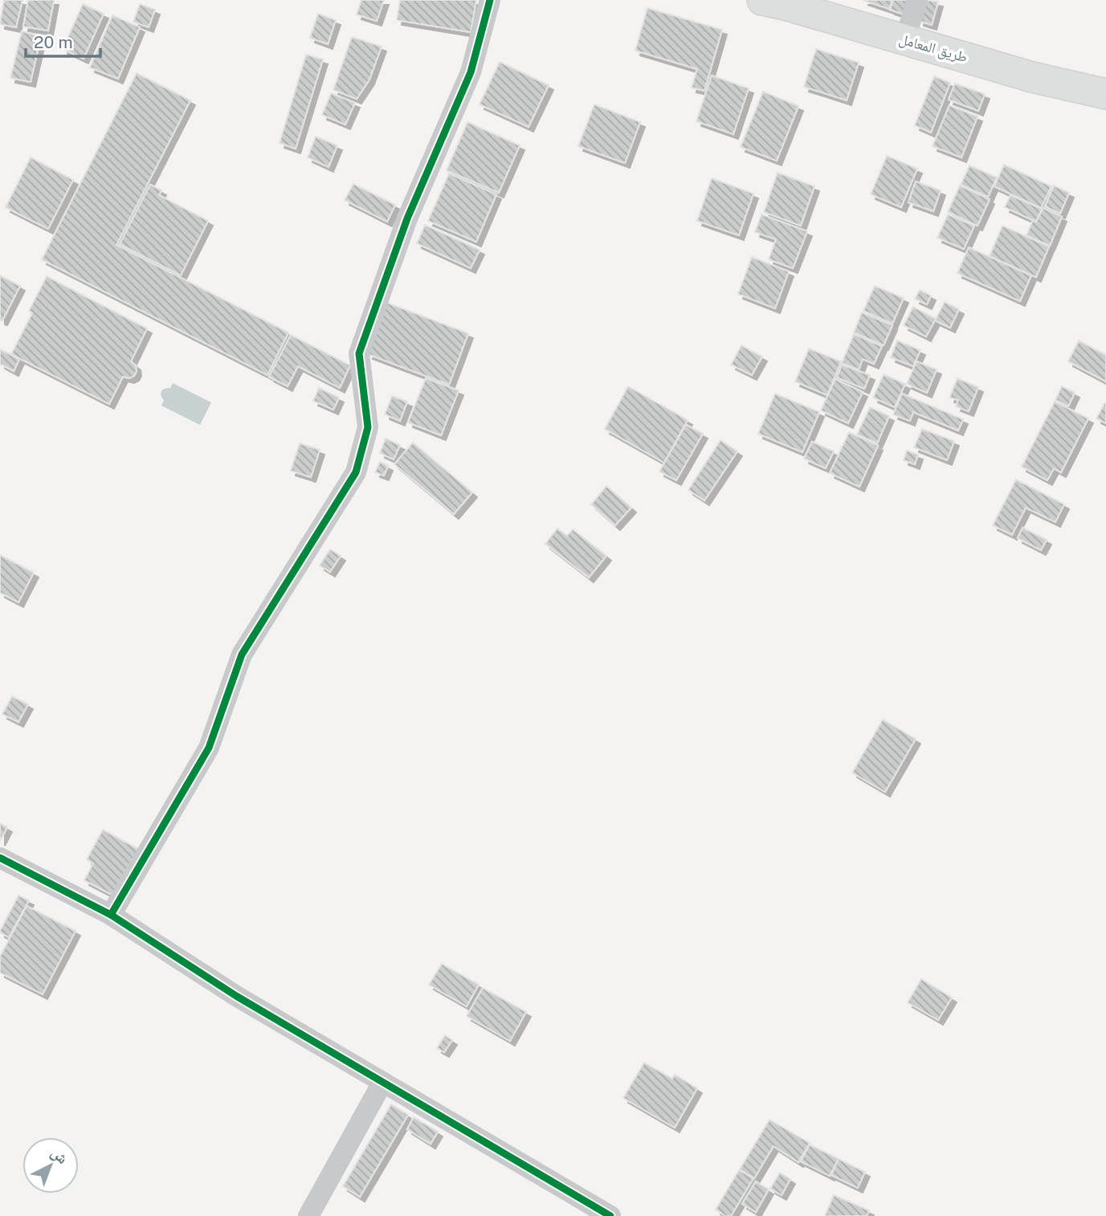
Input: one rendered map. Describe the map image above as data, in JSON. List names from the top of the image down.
{
  "streets": {
    "main road": ["طريق المعامل"]
  },
  "scale_bar": "20 m",
  "north": "top right"
}
